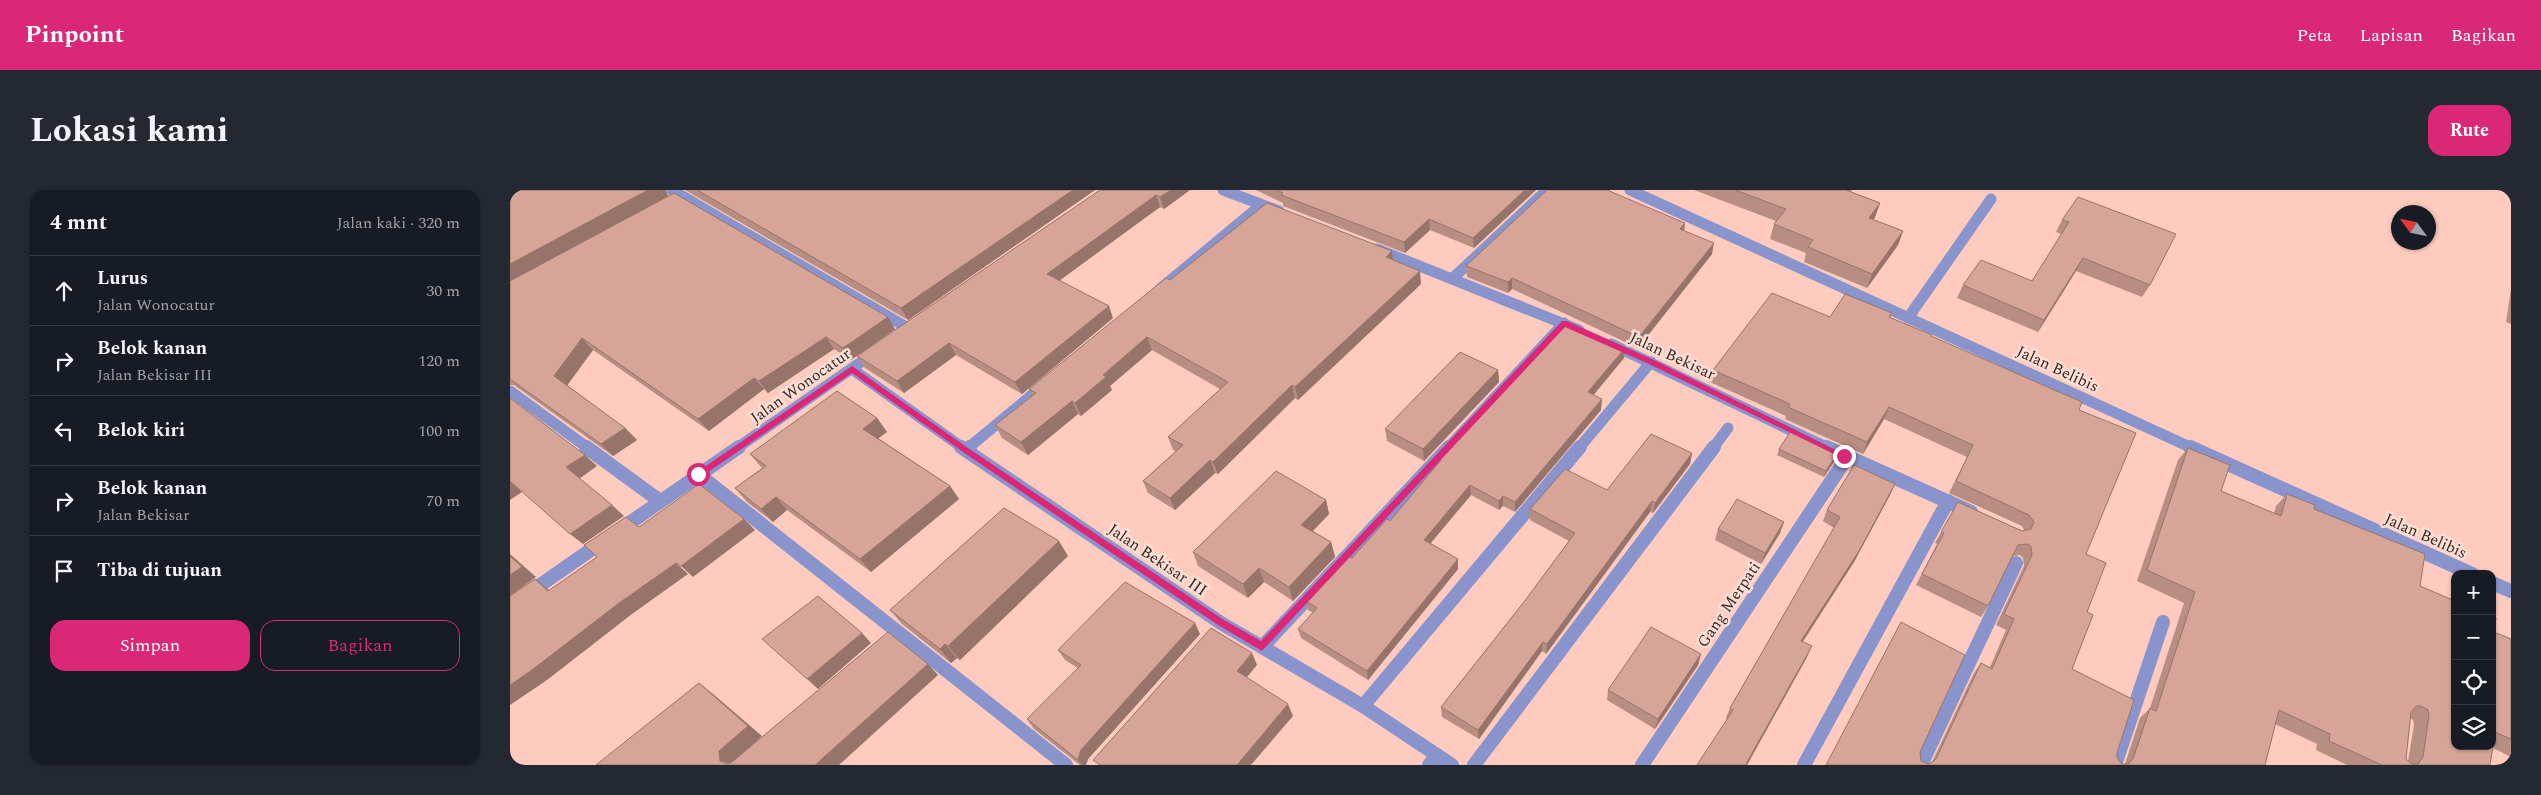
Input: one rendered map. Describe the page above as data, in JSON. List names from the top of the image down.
{
  "streets": {
    "street": [
      "Jalan Bekisar",
      "Jalan Belibis",
      "Jalan Wonocatur",
      "Jalan Bekisar III",
      "Gang Merpati"
    ]
  },
  "crossings": [
    ["Jalan Wonocatur", "Jalan Bekisar III"]
  ],
  "north": "top left",
  "page": {
    "header": "Pinpoint",
    "nav": ["Peta", "Lapisan", "Bagikan"],
    "title": "Lokasi kami",
    "buttons": [
      "Rute",
      ["Simpan", "Bagikan"]
    ],
    "heading": ["4 mnt", "Jalan kaki · 320 m"],
    "list": [
      ["Lurus", "Jalan Wonocatur", "30 m"],
      ["Belok kanan", "Jalan Bekisar III", "120 m"],
      ["Belok kiri", "100 m"],
      ["Belok kanan", "Jalan Bekisar", "70 m"],
      "Tiba di tujuan"
    ],
    "map_buttons": ["+", "−"]
  }
}
